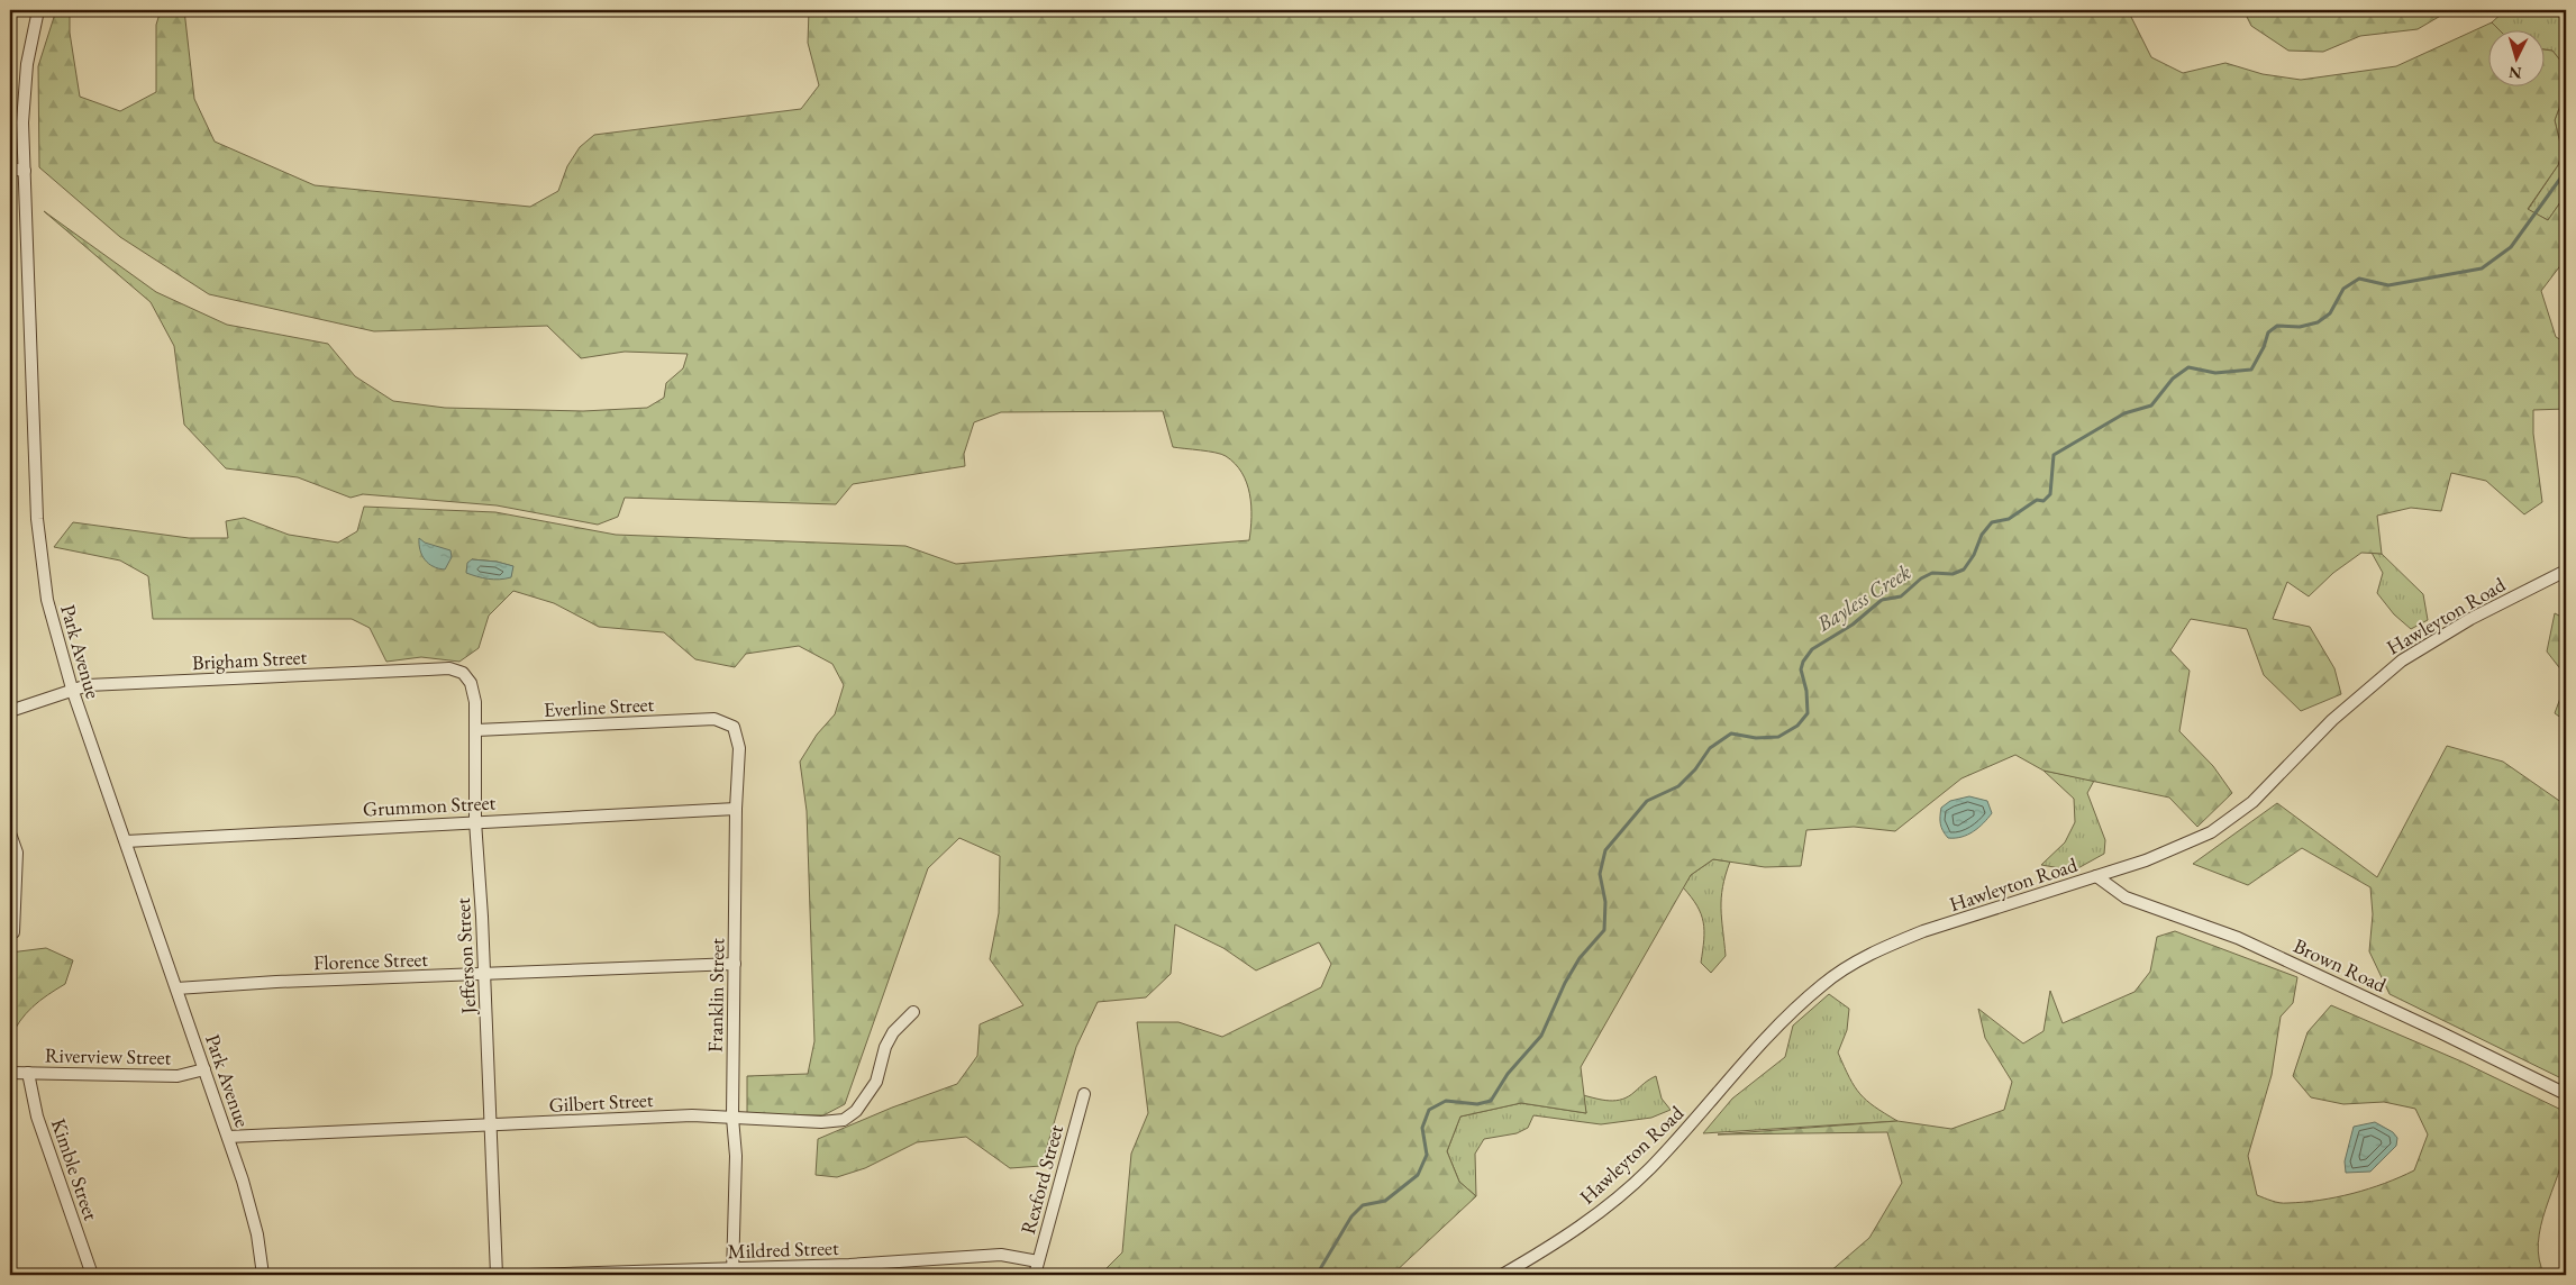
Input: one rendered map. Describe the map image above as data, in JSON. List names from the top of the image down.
{
  "streets": {
    "street": [
      "Hawleyton Road",
      "Park Avenue",
      "Brigham Street",
      "Everline Street",
      "Grummon Street",
      "Jefferson Street",
      "Florence Street",
      "Brown Road",
      "Franklin Street",
      "Riverview Street",
      "Gilbert Street",
      "Kimble Street",
      "Rexford Street",
      "Mildred Street"
    ]
  },
  "crossings": [
    ["Hawleyton Road", "Brown Road"],
    ["Park Avenue", "Brigham Street"],
    ["Park Avenue", "Grummon Street"],
    ["Park Avenue", "Florence Street"],
    ["Park Avenue", "Riverview Street"],
    ["Park Avenue", "Gilbert Street"],
    ["Brigham Street", "Jefferson Street"],
    ["Everline Street", "Jefferson Street"],
    ["Everline Street", "Franklin Street"],
    ["Grummon Street", "Jefferson Street"],
    ["Grummon Street", "Franklin Street"],
    ["Jefferson Street", "Florence Street"],
    ["Jefferson Street", "Gilbert Street"],
    ["Florence Street", "Franklin Street"],
    ["Franklin Street", "Gilbert Street"],
    ["Franklin Street", "Mildred Street"],
    ["Riverview Street", "Kimble Street"],
    ["Rexford Street", "Mildred Street"]
  ],
  "water": ["Bayless Creek"],
  "north": "bottom"
}
